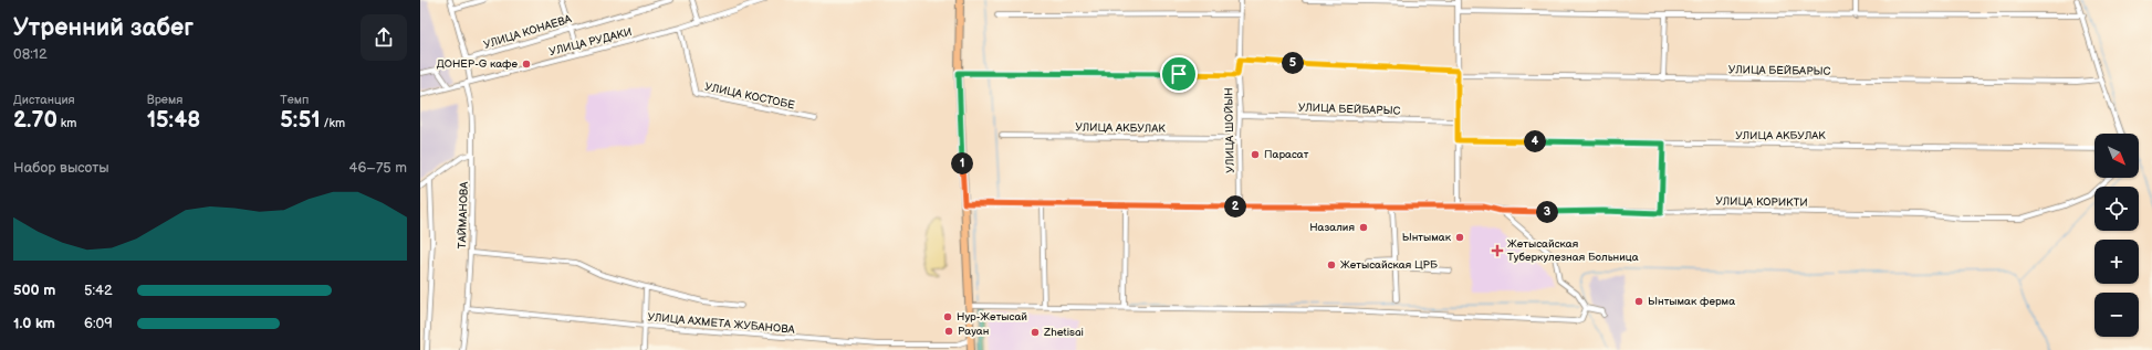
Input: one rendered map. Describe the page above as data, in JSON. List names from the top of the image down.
{
  "streets": {
    "street": [
      "УЛИЦА КОНАЕВА",
      "УЛИЦА РУДАКИ",
      "УЛИЦА БЕЙБАРЫС",
      "УЛИЦА КОСТОБЕ",
      "УЛИЦА АКБУЛАК",
      "УЛИЦА ШОЙЫН",
      "УЛИЦА КОРИКТИ",
      "ТАЙМАНОВА",
      "УЛИЦА АХМЕТА ЖУБАНОВА"
    ]
  },
  "crossings": [
    ["УЛИЦА КОНАЕВА", "ТАЙМАНОВА"],
    ["УЛИЦА РУДАКИ", "УЛИЦА КОСТОБЕ"],
    ["УЛИЦА РУДАКИ", "ТАЙМАНОВА"],
    ["УЛИЦА БЕЙБАРЫС", "УЛИЦА ШОЙЫН"],
    ["УЛИЦА АКБУЛАК", "УЛИЦА ШОЙЫН"],
    ["УЛИЦА ШОЙЫН", "УЛИЦА КОРИКТИ"],
    ["ТАЙМАНОВА", "УЛИЦА АХМЕТА ЖУБАНОВА"]
  ],
  "places": {
    "other": [
      "ДОНЕР-G кафе",
      "Парасат",
      "Назалия",
      "Ынтымак",
      "Жетысайская ЦРБ",
      "Ынтымак ферма",
      "Нур-Жетысай",
      "Рауан",
      "Zhetisai"
    ],
    "health": ["Жетысайская Туберкулезная Больница"]
  },
  "north": "bottom right",
  "page": {
    "heading": ["Утренний забег", "08:12"],
    "pins": [
      "5",
      "4",
      "1",
      "2",
      "3"
    ],
    "stats": [
      ["Дистанция", "2.70 km"],
      ["Время", "15:48"],
      ["Темп", "5:51 /km"]
    ],
    "map_buttons": ["+", "−"],
    "chart": ["Набор высоты", "46–75 m"],
    "list": [
      {
        "name": "500 m",
        "note": "5:42"
      },
      {
        "name": "1.0 km",
        "note": "6:09"
      }
    ]
  }
}
